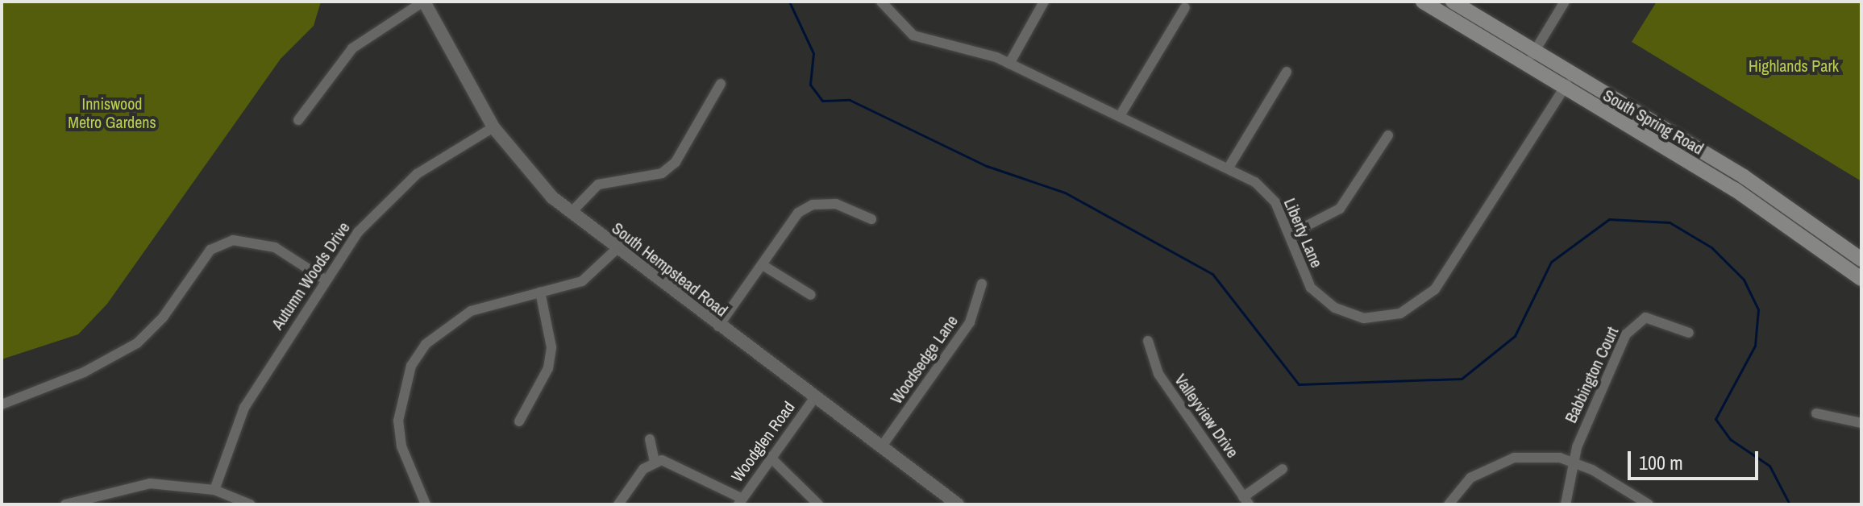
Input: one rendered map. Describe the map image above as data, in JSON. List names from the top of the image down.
{
  "streets": {
    "main road": ["South Spring Road"],
    "street": [
      "Liberty Lane",
      "South Hempstead Road",
      "Autumn Woods Drive",
      "Woodsedge Lane",
      "Babbington Court",
      "Valleyview Drive",
      "Woodglen Road"
    ]
  },
  "crossings": [
    ["South Spring Road", "Liberty Lane"],
    ["South Hempstead Road", "Autumn Woods Drive"],
    ["South Hempstead Road", "Woodsedge Lane"],
    ["South Hempstead Road", "Woodglen Road"]
  ],
  "parks": ["Highlands Park", "Inniswood Metro Gardens"],
  "scale_bar": "100 m"
}
